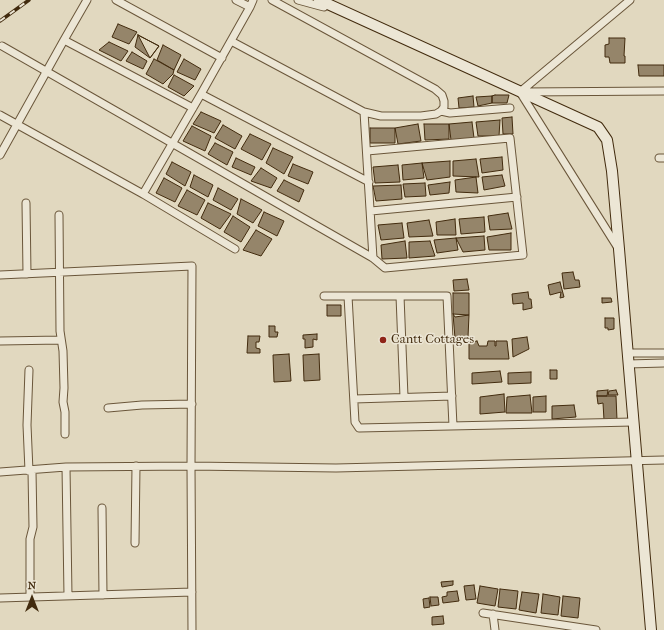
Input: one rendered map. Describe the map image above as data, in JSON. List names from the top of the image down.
{
  "places": ["Cantt Cottages"],
  "north": "top"
}
